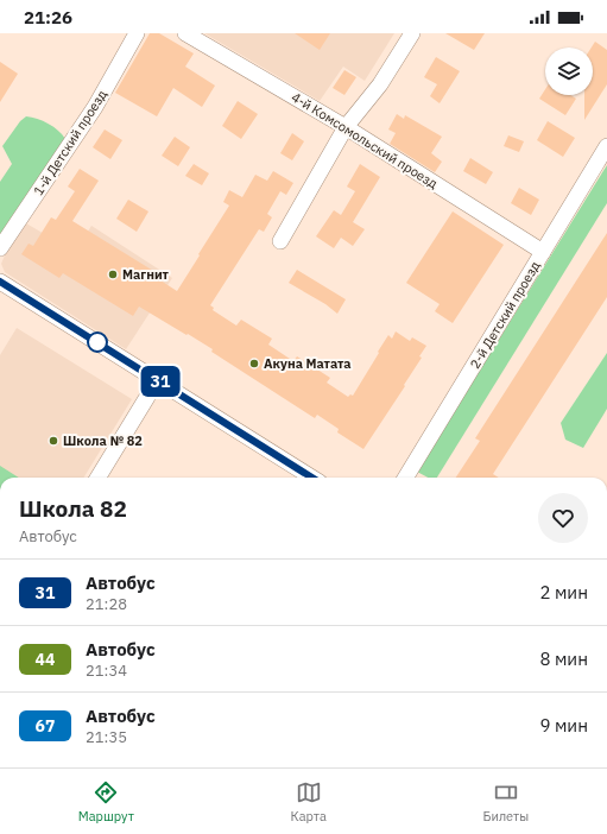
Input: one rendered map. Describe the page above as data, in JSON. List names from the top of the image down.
{
  "streets": {
    "street": ["4-й Комсомольский проезд", "1-й Детский проезд", "2-й Детский проезд"]
  },
  "crossings": [
    ["4-й Комсомольский проезд", "2-й Детский проезд"]
  ],
  "places": ["Магнит", "Акуна Матата", "Школа № 82"],
  "lines": ["bus line 31"],
  "page": {
    "status": "21:26",
    "on_map": "31",
    "heading": ["Школа 82", "Автобус"],
    "list": [
      {
        "mark": "31",
        "name": "Автобус",
        "note": "21:28",
        "value": "2 мин"
      },
      {
        "mark": "44",
        "name": "Автобус",
        "note": "21:34",
        "value": "8 мин"
      },
      {
        "mark": "67",
        "name": "Автобус",
        "note": "21:35",
        "value": "9 мин"
      }
    ],
    "tabs": ["Маршрут", "Карта", "Билеты"]
  }
}
